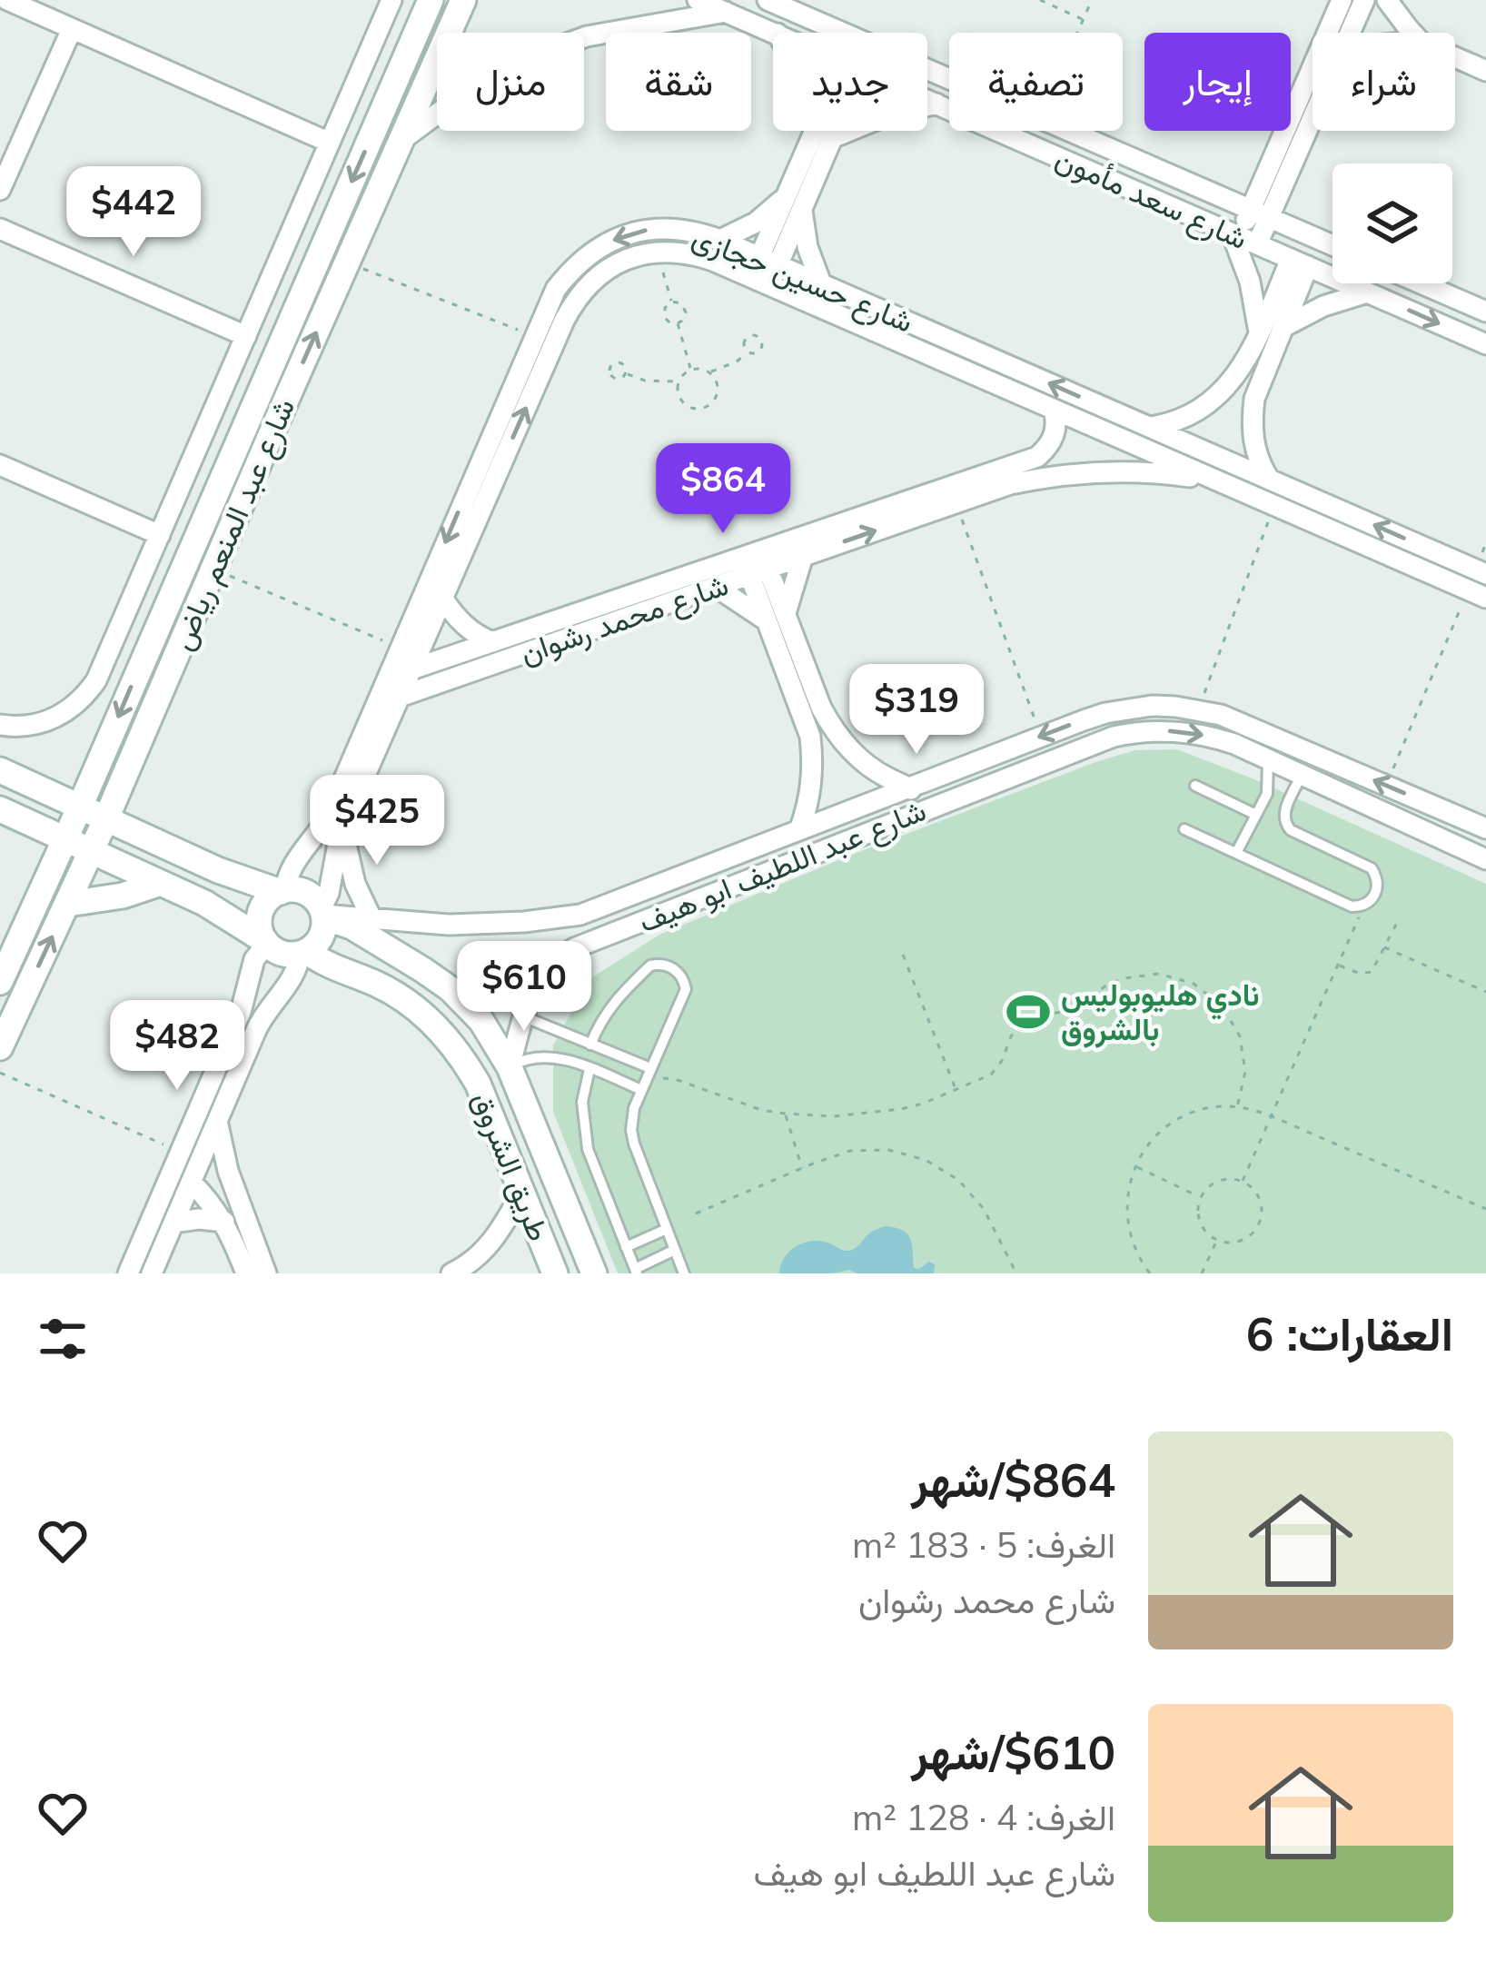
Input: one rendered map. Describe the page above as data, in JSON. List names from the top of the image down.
{
  "streets": {
    "street": [
      "شارع سعد مأمون",
      "شارع حسين حجازى",
      "شارع عبد المنعم رياض",
      "شارع محمد رشوان",
      "شارع عبد اللطيف ابو هيف",
      "طريق الشروق"
    ]
  },
  "crossings": [
    ["شارع حسين حجازى", "شارع محمد رشوان"],
    ["شارع حسين حجازى", "شارع عبد اللطيف ابو هيف"],
    ["شارع حسين حجازى", "طريق الشروق"],
    ["شارع عبد اللطيف ابو هيف", "طريق الشروق"]
  ],
  "places": {
    "sports": ["نادي هليوبوليس بالشروق"]
  },
  "page": {
    "chip": [
      "شراء",
      "إيجار",
      "تصفية",
      "جديد",
      "شقة",
      "منزل"
    ],
    "price": [
      "$442",
      "$864",
      "$319",
      "$425",
      "$610",
      "$482"
    ],
    "heading": "العقارات: 6",
    "list": [
      {
        "name": "$864/شهر",
        "note": "الغرف: 5 · 183 m² · شارع محمد رشوان"
      },
      {
        "name": "$610/شهر",
        "note": "الغرف: 4 · 128 m² · شارع عبد اللطيف ابو هيف"
      }
    ]
  }
}
